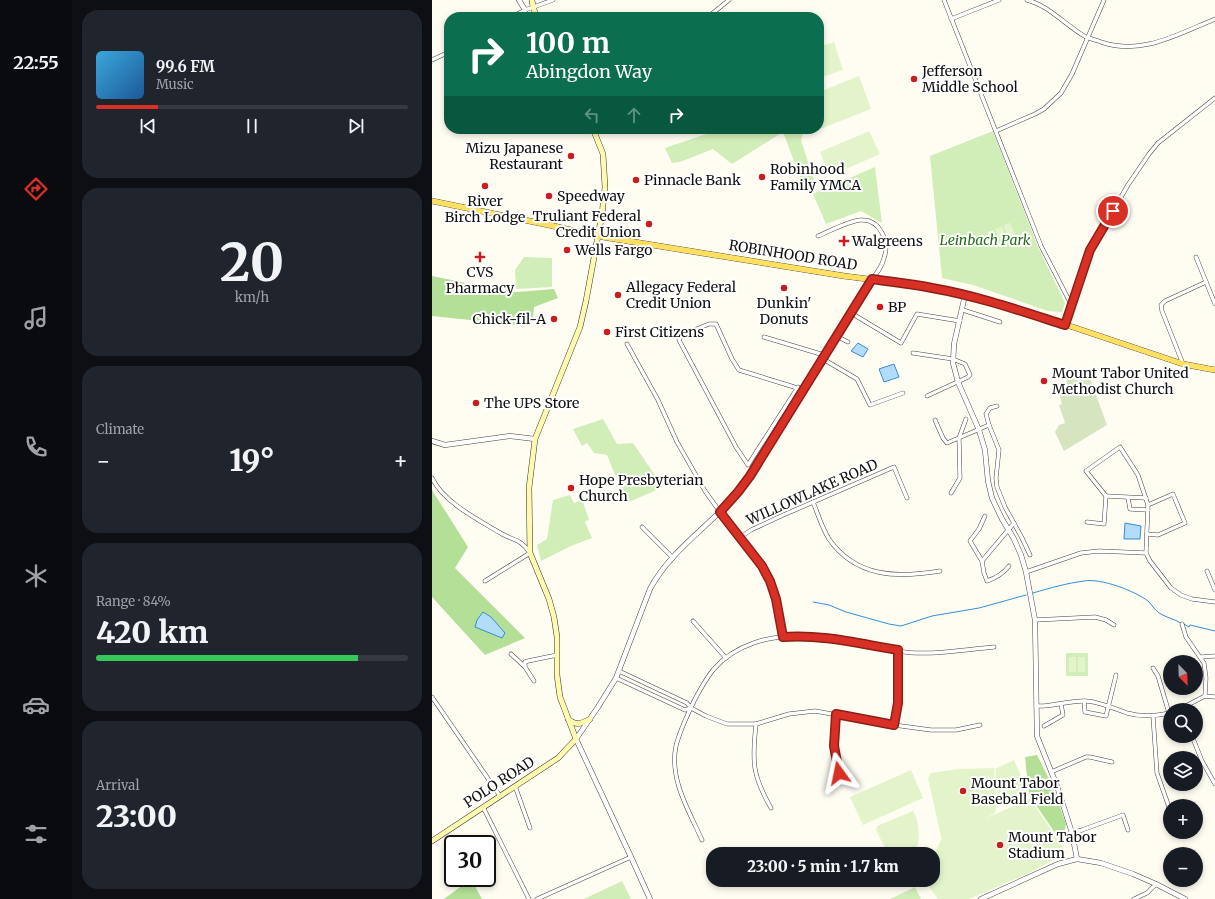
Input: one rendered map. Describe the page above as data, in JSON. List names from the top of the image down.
{
  "streets": {
    "main road": ["ROBINHOOD ROAD", "POLO ROAD"],
    "street": ["WILLOWLAKE ROAD"]
  },
  "parks": ["Leinbach Park"],
  "places": {
    "other": [
      "Jefferson Middle School",
      "Mizu Japanese Restaurant",
      "Robinhood Family YMCA",
      "Pinnacle Bank",
      "River Birch Lodge",
      "Speedway",
      "Truliant Federal Credit Union",
      "Wells Fargo",
      "Dunkin' Donuts",
      "Allegacy Federal Credit Union",
      "BP",
      "Chick-fil-A",
      "First Citizens",
      "Mount Tabor United Methodist Church",
      "The UPS Store",
      "Hope Presbyterian Church",
      "Mount Tabor Baseball Field",
      "Mount Tabor Stadium"
    ],
    "health": ["Walgreens", "CVS Pharmacy"]
  },
  "north": "bottom right",
  "page": {
    "tabs": "22:55",
    "turn": ["100 m", "Abingdon Way"],
    "song": ["99.6 FM", "Music"],
    "tile": [
      ["20", "km/h"],
      "Climate",
      ["Range · 84%", "420 km"],
      ["Arrival", "23:00"]
    ],
    "heat": ["−", "19°", "+"],
    "map_buttons": ["+", "−"],
    "limit": "30",
    "trip": "23:00 · 5 min · 1.7 km"
  }
}
